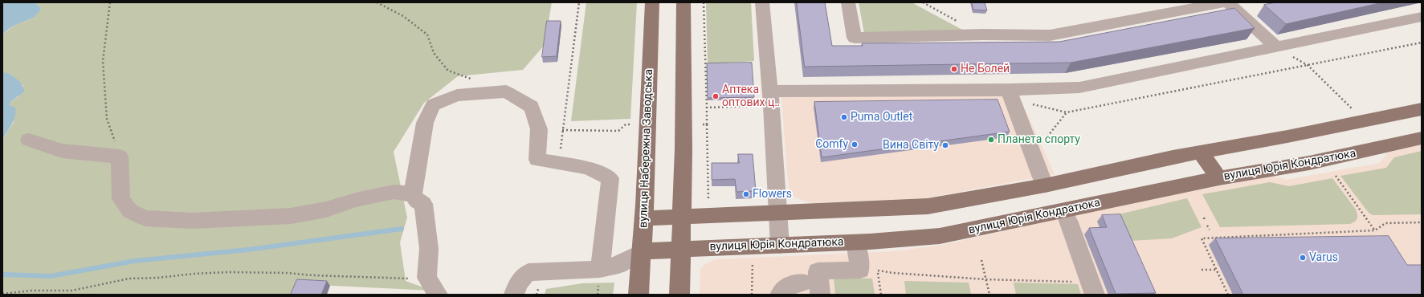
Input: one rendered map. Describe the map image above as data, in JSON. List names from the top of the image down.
{
  "streets": {
    "main road": ["вулиця Набережна Заводська", "вулиця Юрія Кондратюка"]
  },
  "crossings": [
    ["вулиця Набережна Заводська", "вулиця Юрія Кондратюка"]
  ],
  "places": [
    "Не Болей",
    "Аптека оптових ц‥",
    "Puma Outlet",
    "Планета спорту",
    "Comfy",
    "Вина Світу",
    "Flowers",
    "Varus"
  ]
}
